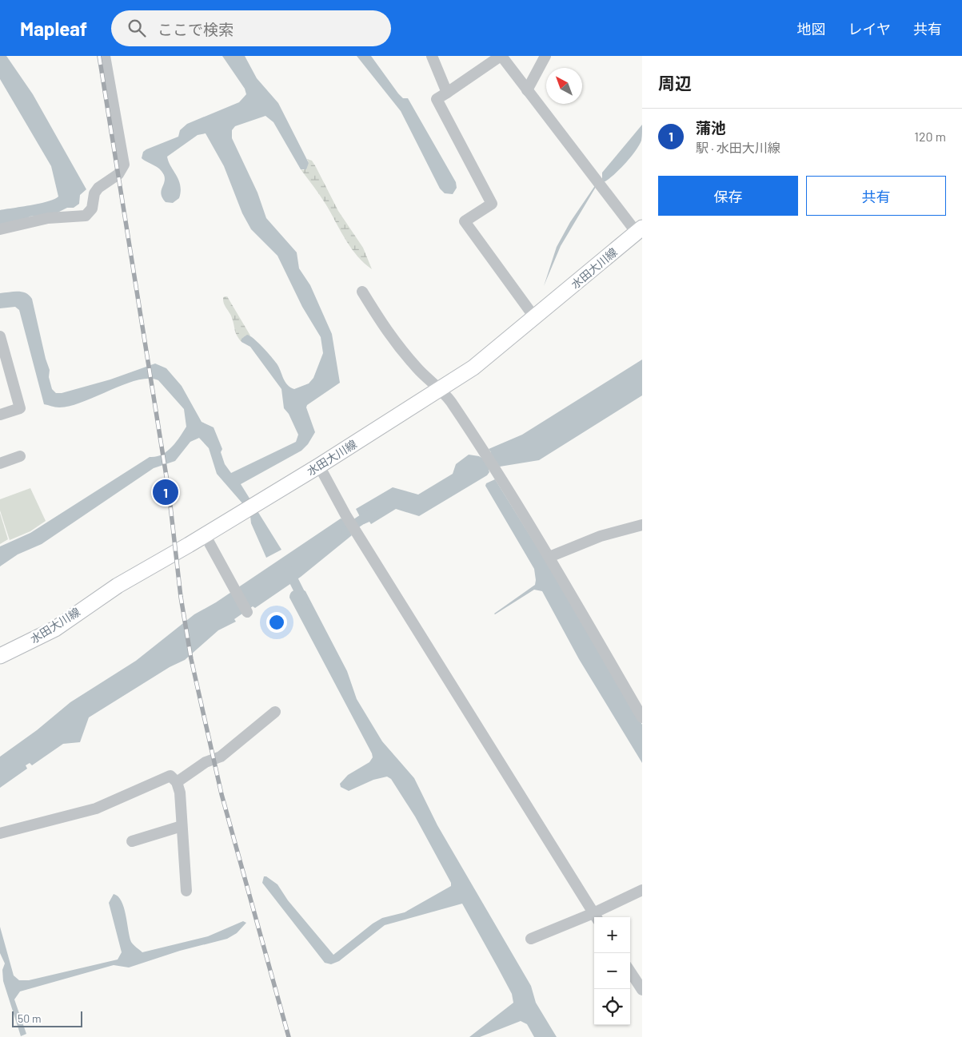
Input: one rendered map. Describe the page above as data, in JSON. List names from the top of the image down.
{
  "streets": {
    "main road": ["水田大川線"]
  },
  "scale_bar": "50 m",
  "north": "top left",
  "page": {
    "header": "Mapleaf",
    "search": "ここで検索",
    "nav": ["地図", "レイヤ", "共有"],
    "heading": "周辺",
    "list": [
      {
        "mark": "1",
        "name": "蒲池",
        "note": "駅 · 水田大川線",
        "value": "120 m"
      }
    ],
    "buttons": ["保存", "共有"],
    "pins": "1",
    "map_buttons": ["+", "−"],
    "scale": "50 m"
  }
}
